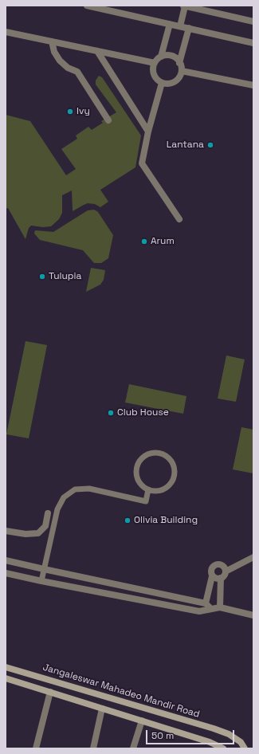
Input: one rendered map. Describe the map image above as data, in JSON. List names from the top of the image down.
{
  "streets": {
    "main road": ["Jangaleswar Mahadeo Mandir Road"]
  },
  "places": [
    "Ivy",
    "Lantana",
    "Arum",
    "Tulupia",
    "Club House",
    "Olivia Building"
  ],
  "scale_bar": "50 m"
}
